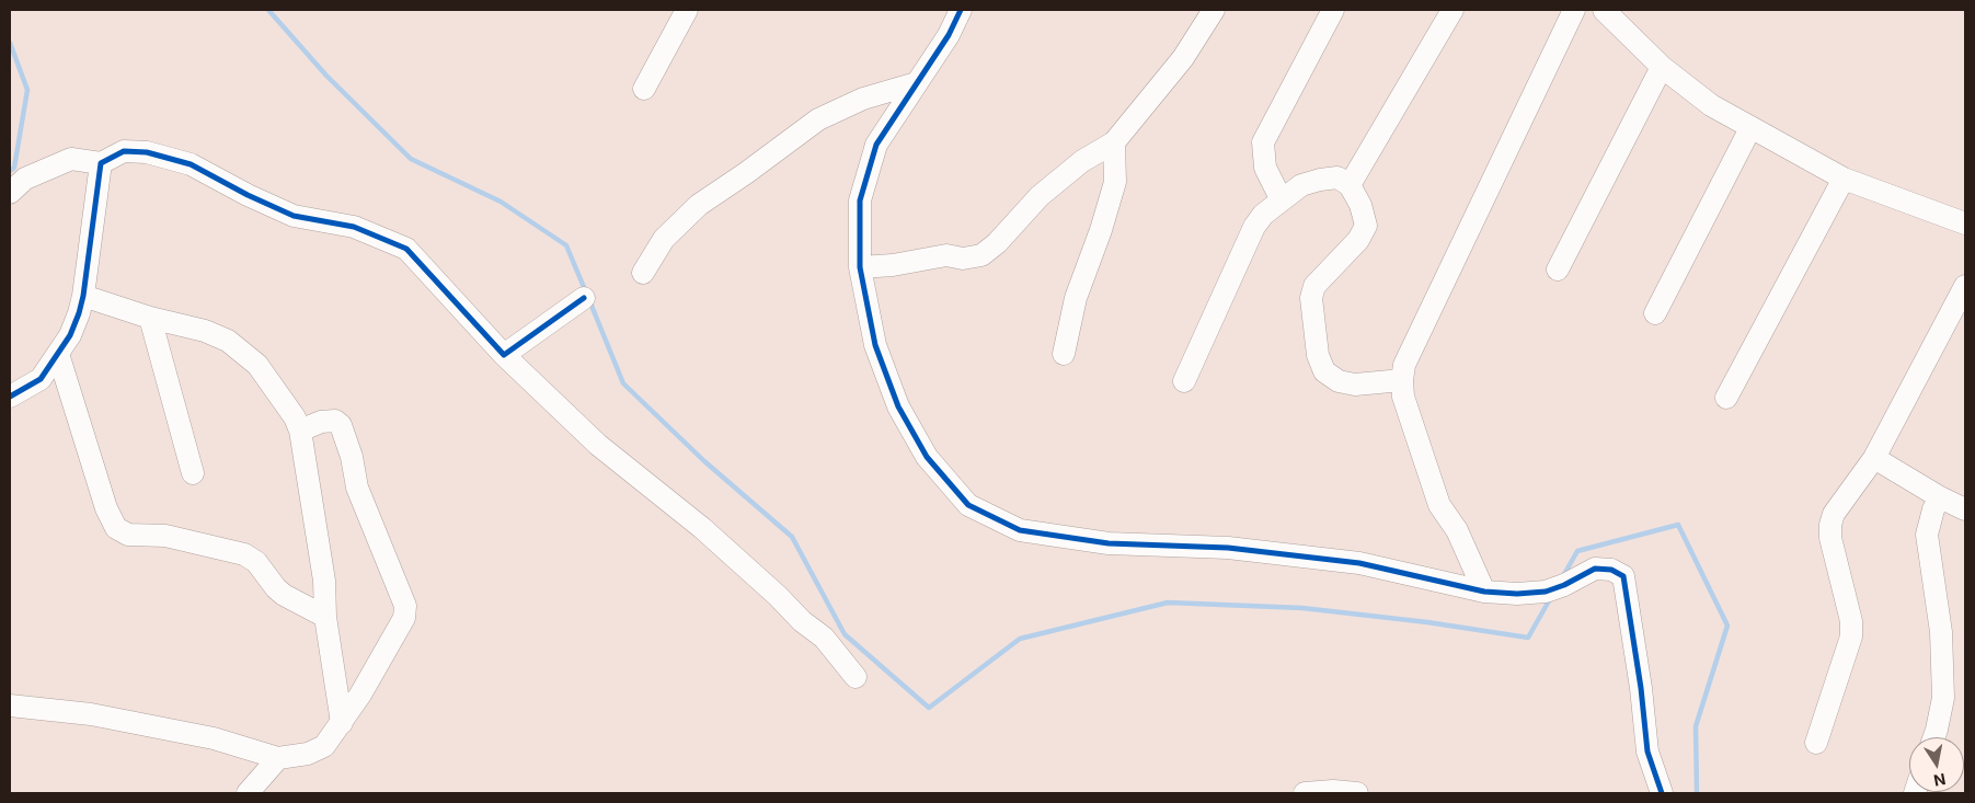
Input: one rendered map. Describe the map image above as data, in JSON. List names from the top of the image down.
{
  "north": "bottom"
}
